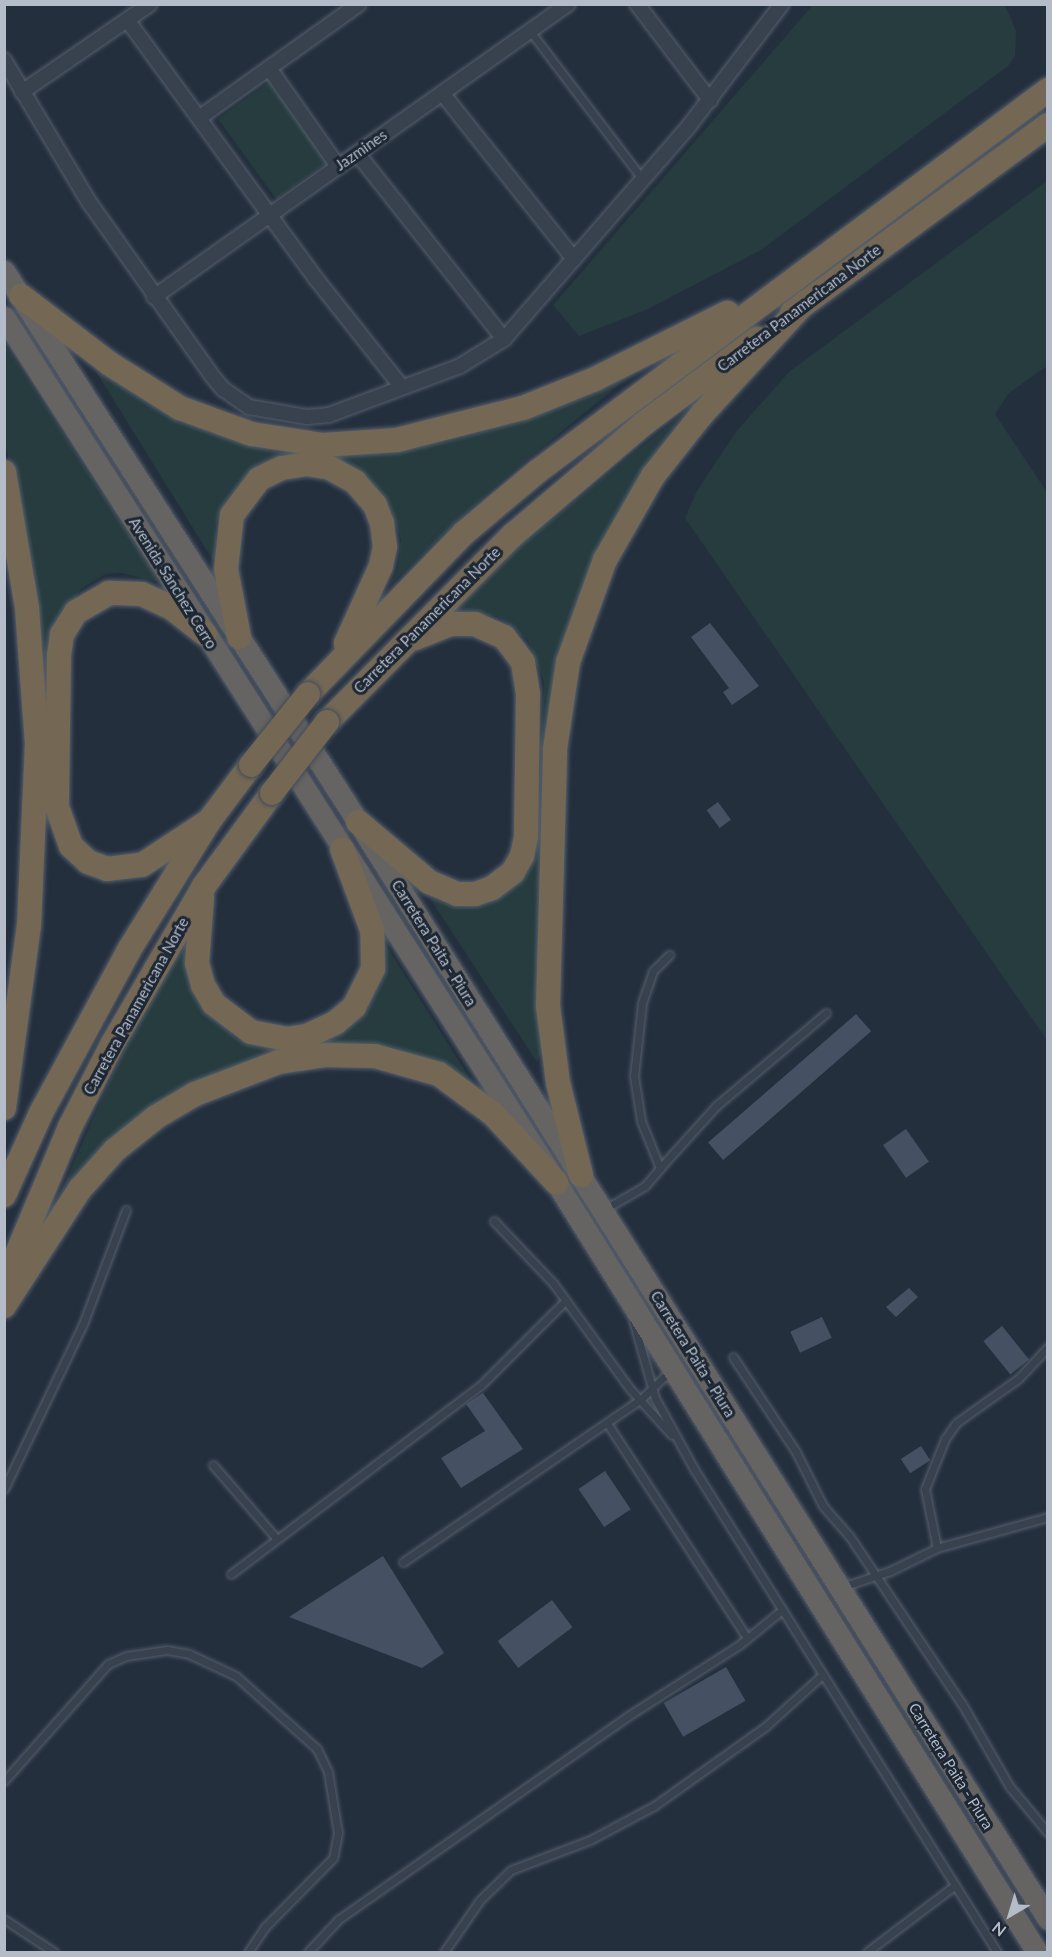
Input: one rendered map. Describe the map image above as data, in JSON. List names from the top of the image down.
{
  "streets": {
    "highway": ["Carretera Panamericana Norte", "Avenida Sánchez Cerro", "Carretera Paita - Piura"],
    "street": ["Jazmines"]
  },
  "crossings": [
    ["Avenida Sánchez Cerro", "Carretera Paita - Piura"]
  ],
  "north": "bottom left"
}
